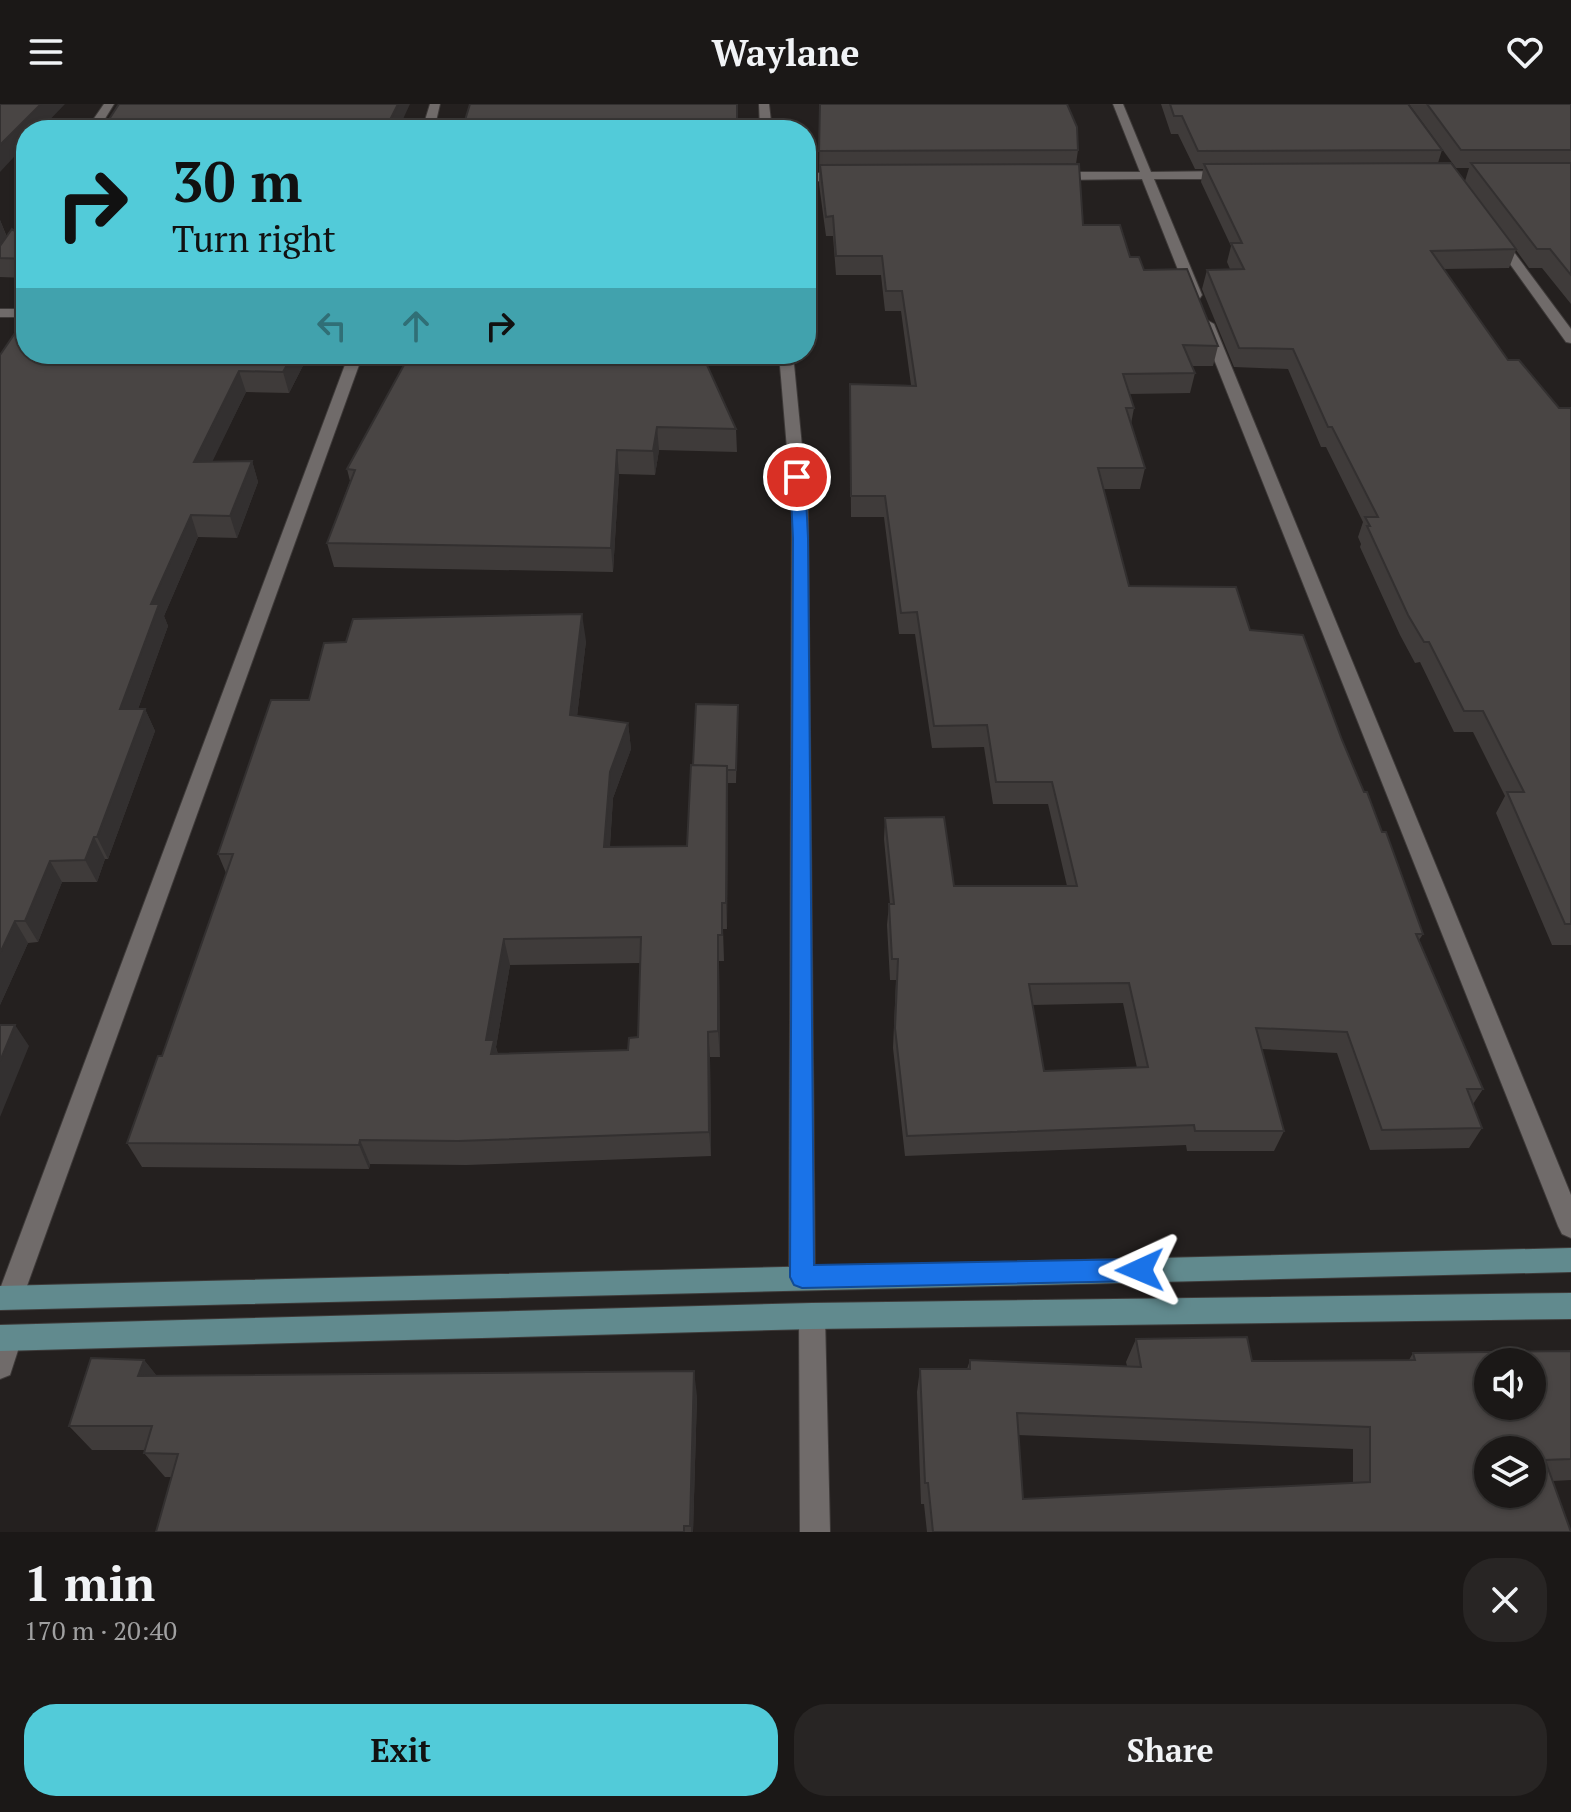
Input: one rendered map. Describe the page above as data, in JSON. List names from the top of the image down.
{
  "page": {
    "header": "Waylane",
    "turn": ["30 m", "Turn right"],
    "heading": ["1 min", "170 m · 20:40"],
    "buttons": ["Exit", "Share"]
  }
}
